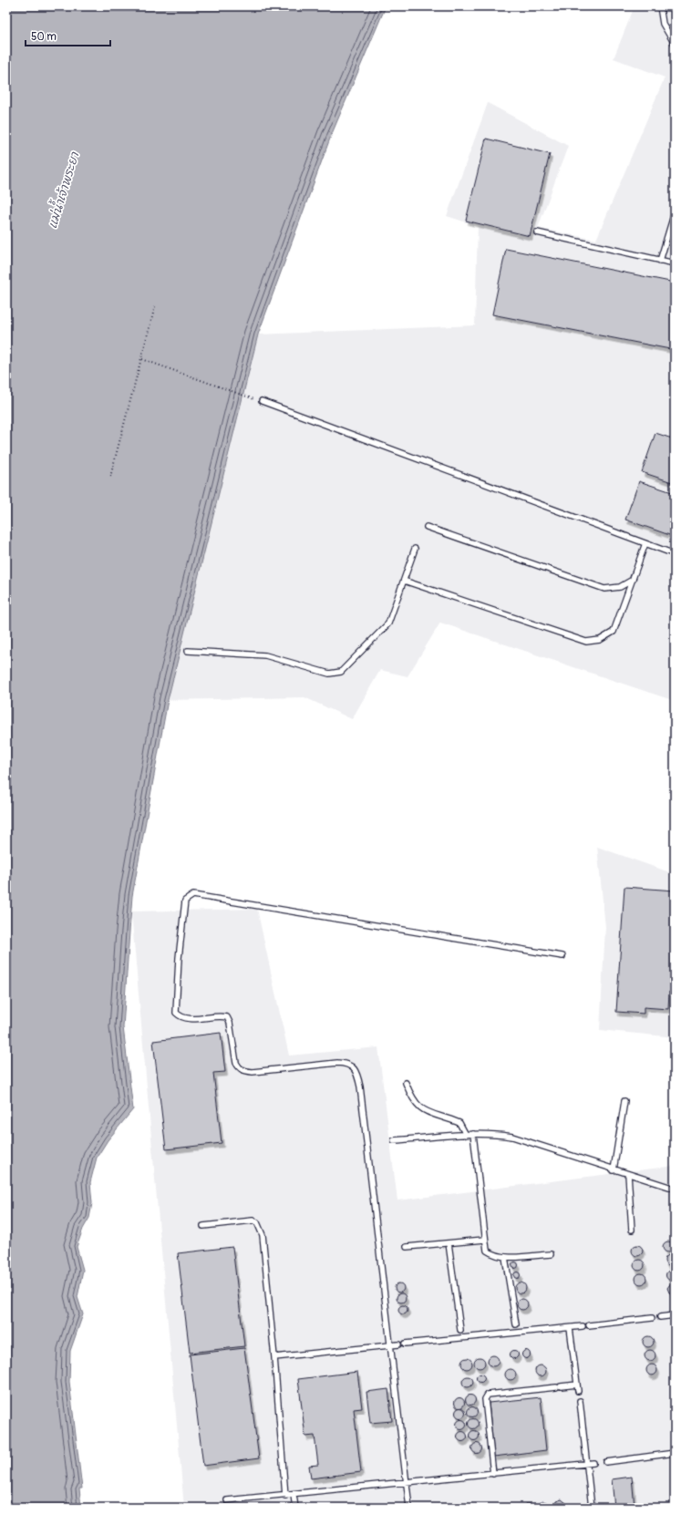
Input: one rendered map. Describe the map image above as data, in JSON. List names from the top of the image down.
{
  "water": ["แม่น้ำเจ้าพระยา"],
  "scale_bar": "50 m"
}
